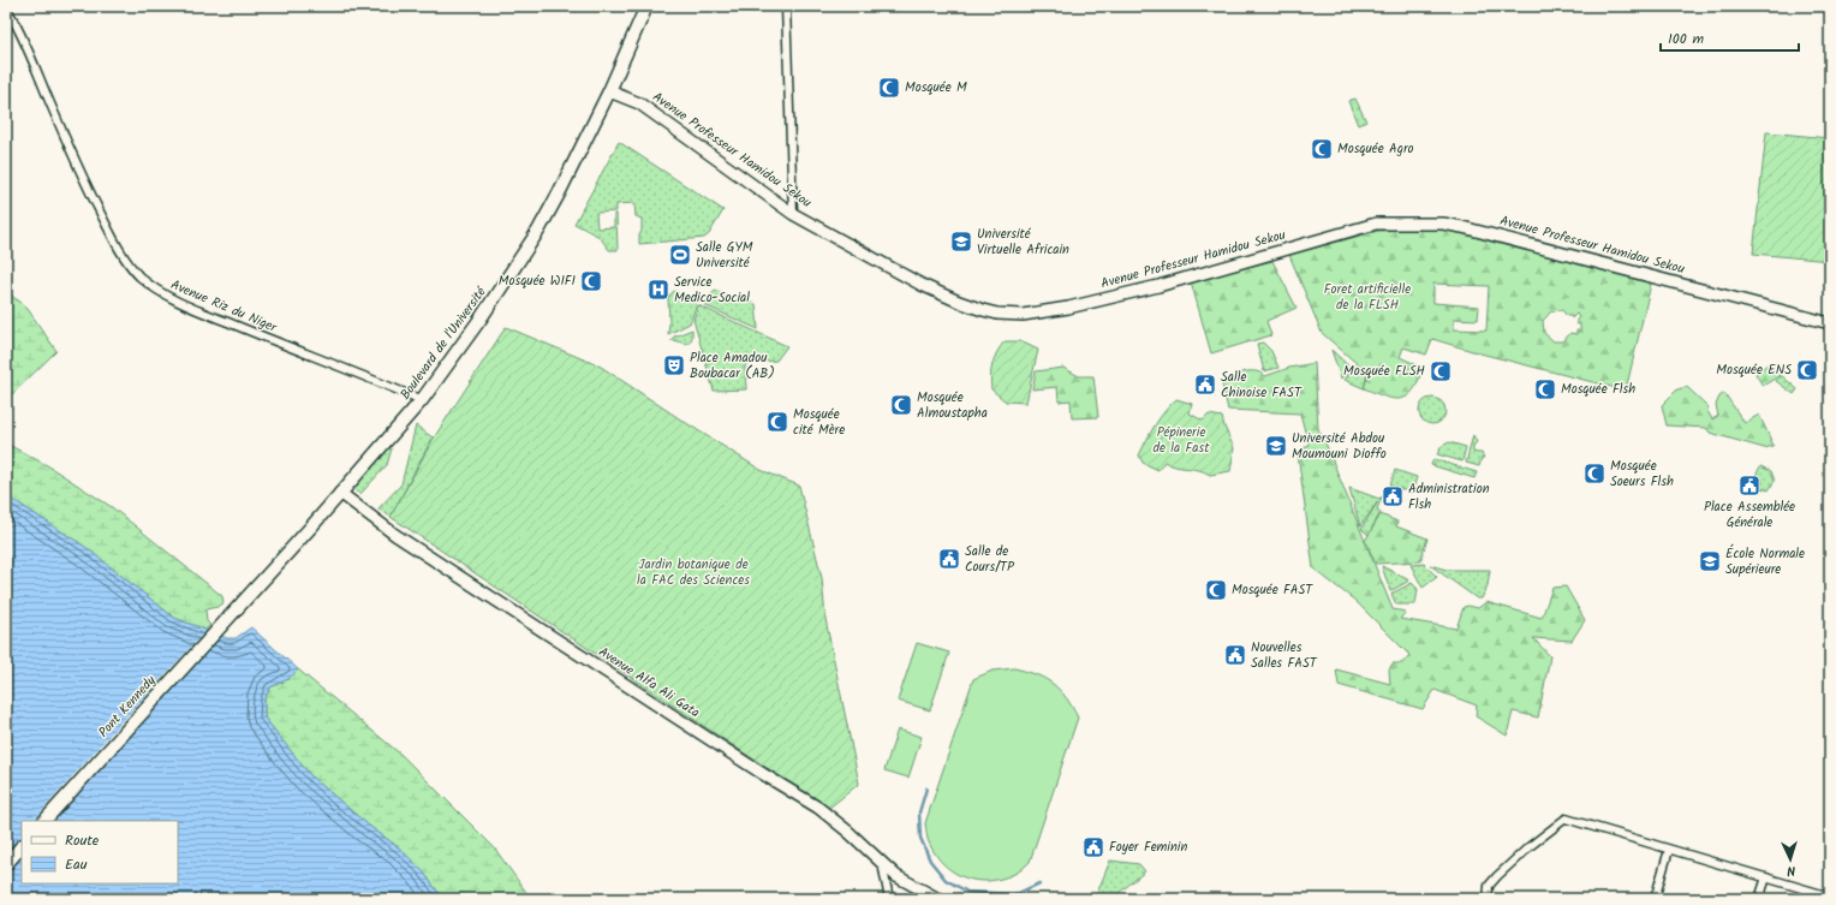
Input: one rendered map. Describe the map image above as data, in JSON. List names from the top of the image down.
{
  "streets": {
    "main road": ["Boulevard de l'Université", "Pont Kennedy"],
    "street": ["Avenue Professeur Hamidou Sekou", "Avenue Riz du Niger", "Avenue Alfa Ali Gata"]
  },
  "crossings": [
    ["Avenue Professeur Hamidou Sekou", "Boulevard de l'Université"],
    ["Avenue Riz du Niger", "Boulevard de l'Université"],
    ["Boulevard de l'Université", "Avenue Alfa Ali Gata"],
    ["Boulevard de l'Université", "Pont Kennedy"]
  ],
  "parks": ["Foret artificielle de la FLSH", "Pépinerie de la Fast", "Jardin botanique de la FAC des Sciences"],
  "places": {
    "mosque": [
      "Mosquée M",
      "Mosquée Agro",
      "Mosquée WIFI",
      "Mosquée ENS",
      "Mosquée FLSH",
      "Mosquée Flsh",
      "Mosquée Almoustapha",
      "Mosquée cité Mère",
      "Mosquée Soeurs Flsh",
      "Mosquée FAST"
    ],
    "school or university": ["Université Virtuelle Africain", "Université Abdou Moumouni Dioffo", "École Normale Supérieure"],
    "sports": ["Salle GYM Université"],
    "hospital": ["Service Medico-Social"],
    "theatre": ["Place Amadou Boubacar (AB)"],
    "public building": [
      "Salle Chinoise FAST",
      "Place Assemblée Générale",
      "Administration Flsh",
      "Salle de Cours/TP",
      "Nouvelles Salles FAST",
      "Foyer Feminin"
    ]
  },
  "legend": ["Route", "Eau"],
  "scale_bar": "100 m",
  "north": "bottom"
}
